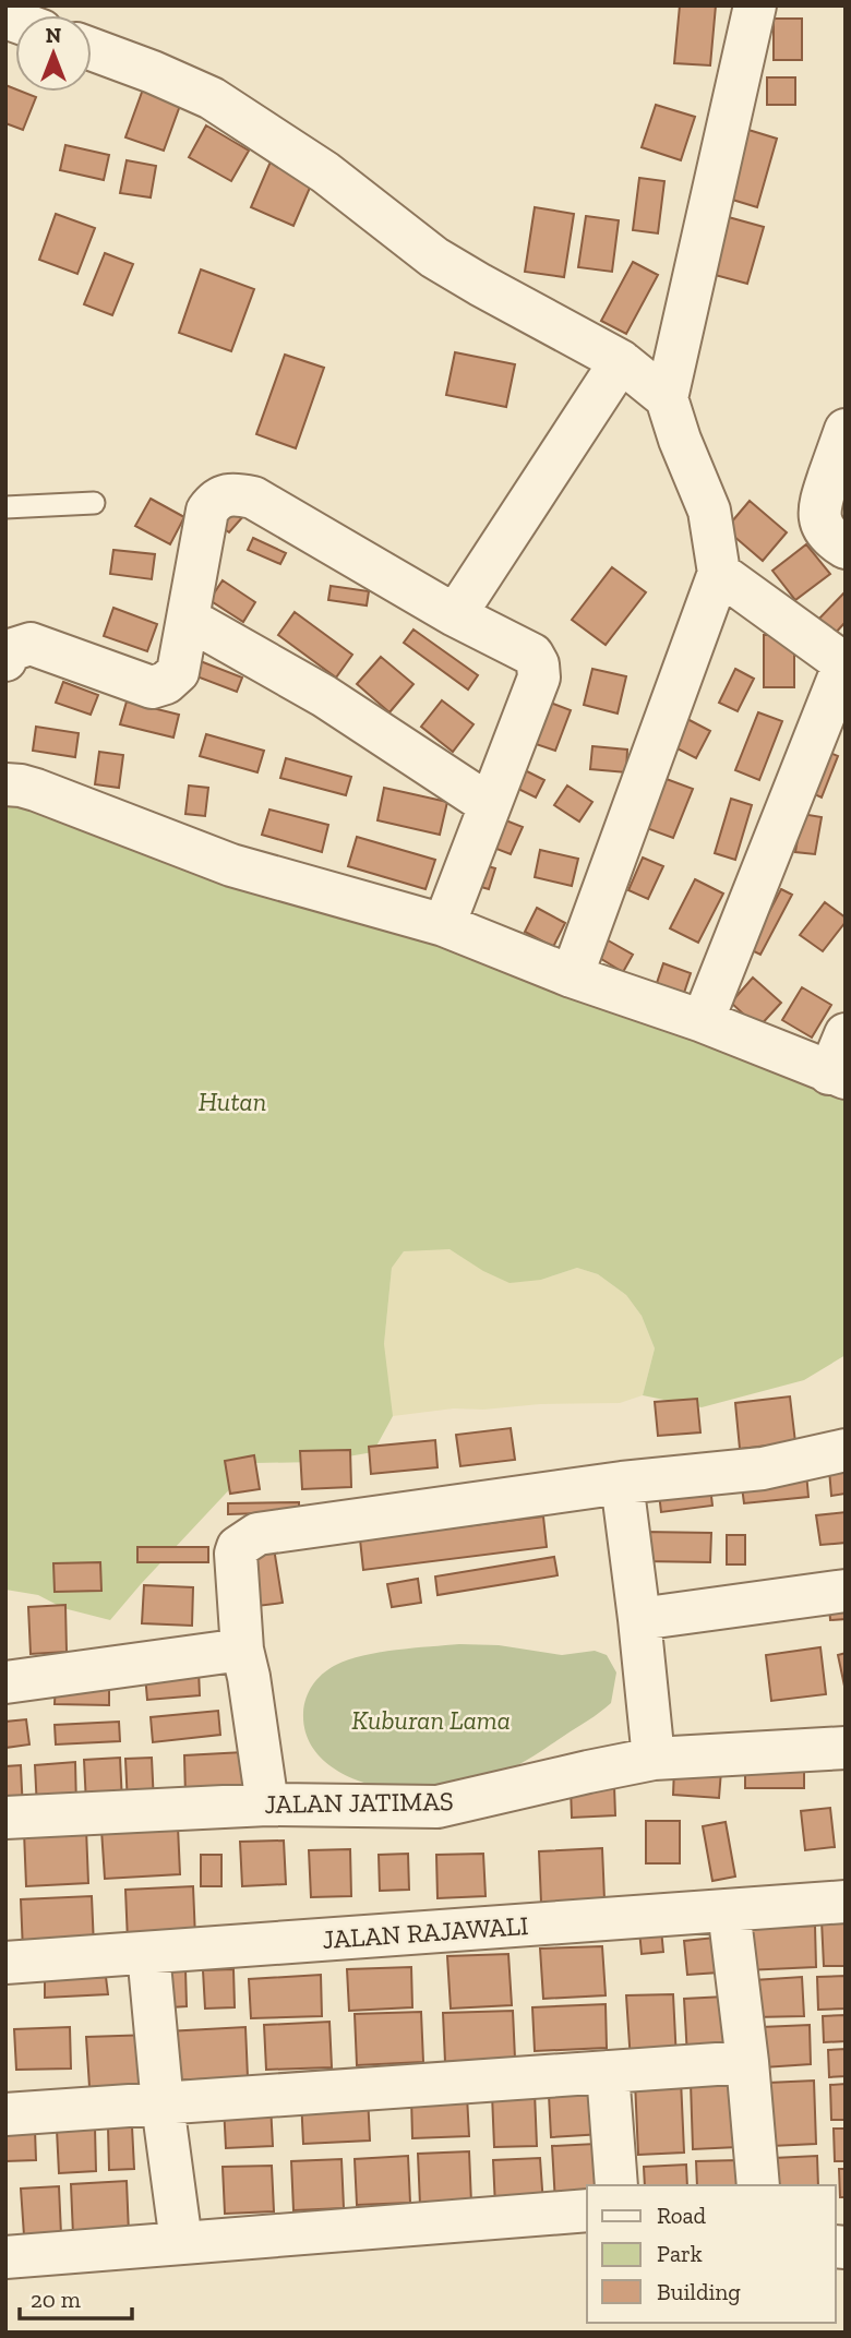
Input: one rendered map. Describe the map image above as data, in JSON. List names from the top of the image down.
{
  "streets": {
    "street": ["JALAN JATIMAS", "JALAN RAJAWALI"]
  },
  "parks": ["Hutan", "Kuburan Lama"],
  "legend": ["Road", "Park", "Building"],
  "scale_bar": "20 m",
  "north": "top"
}
